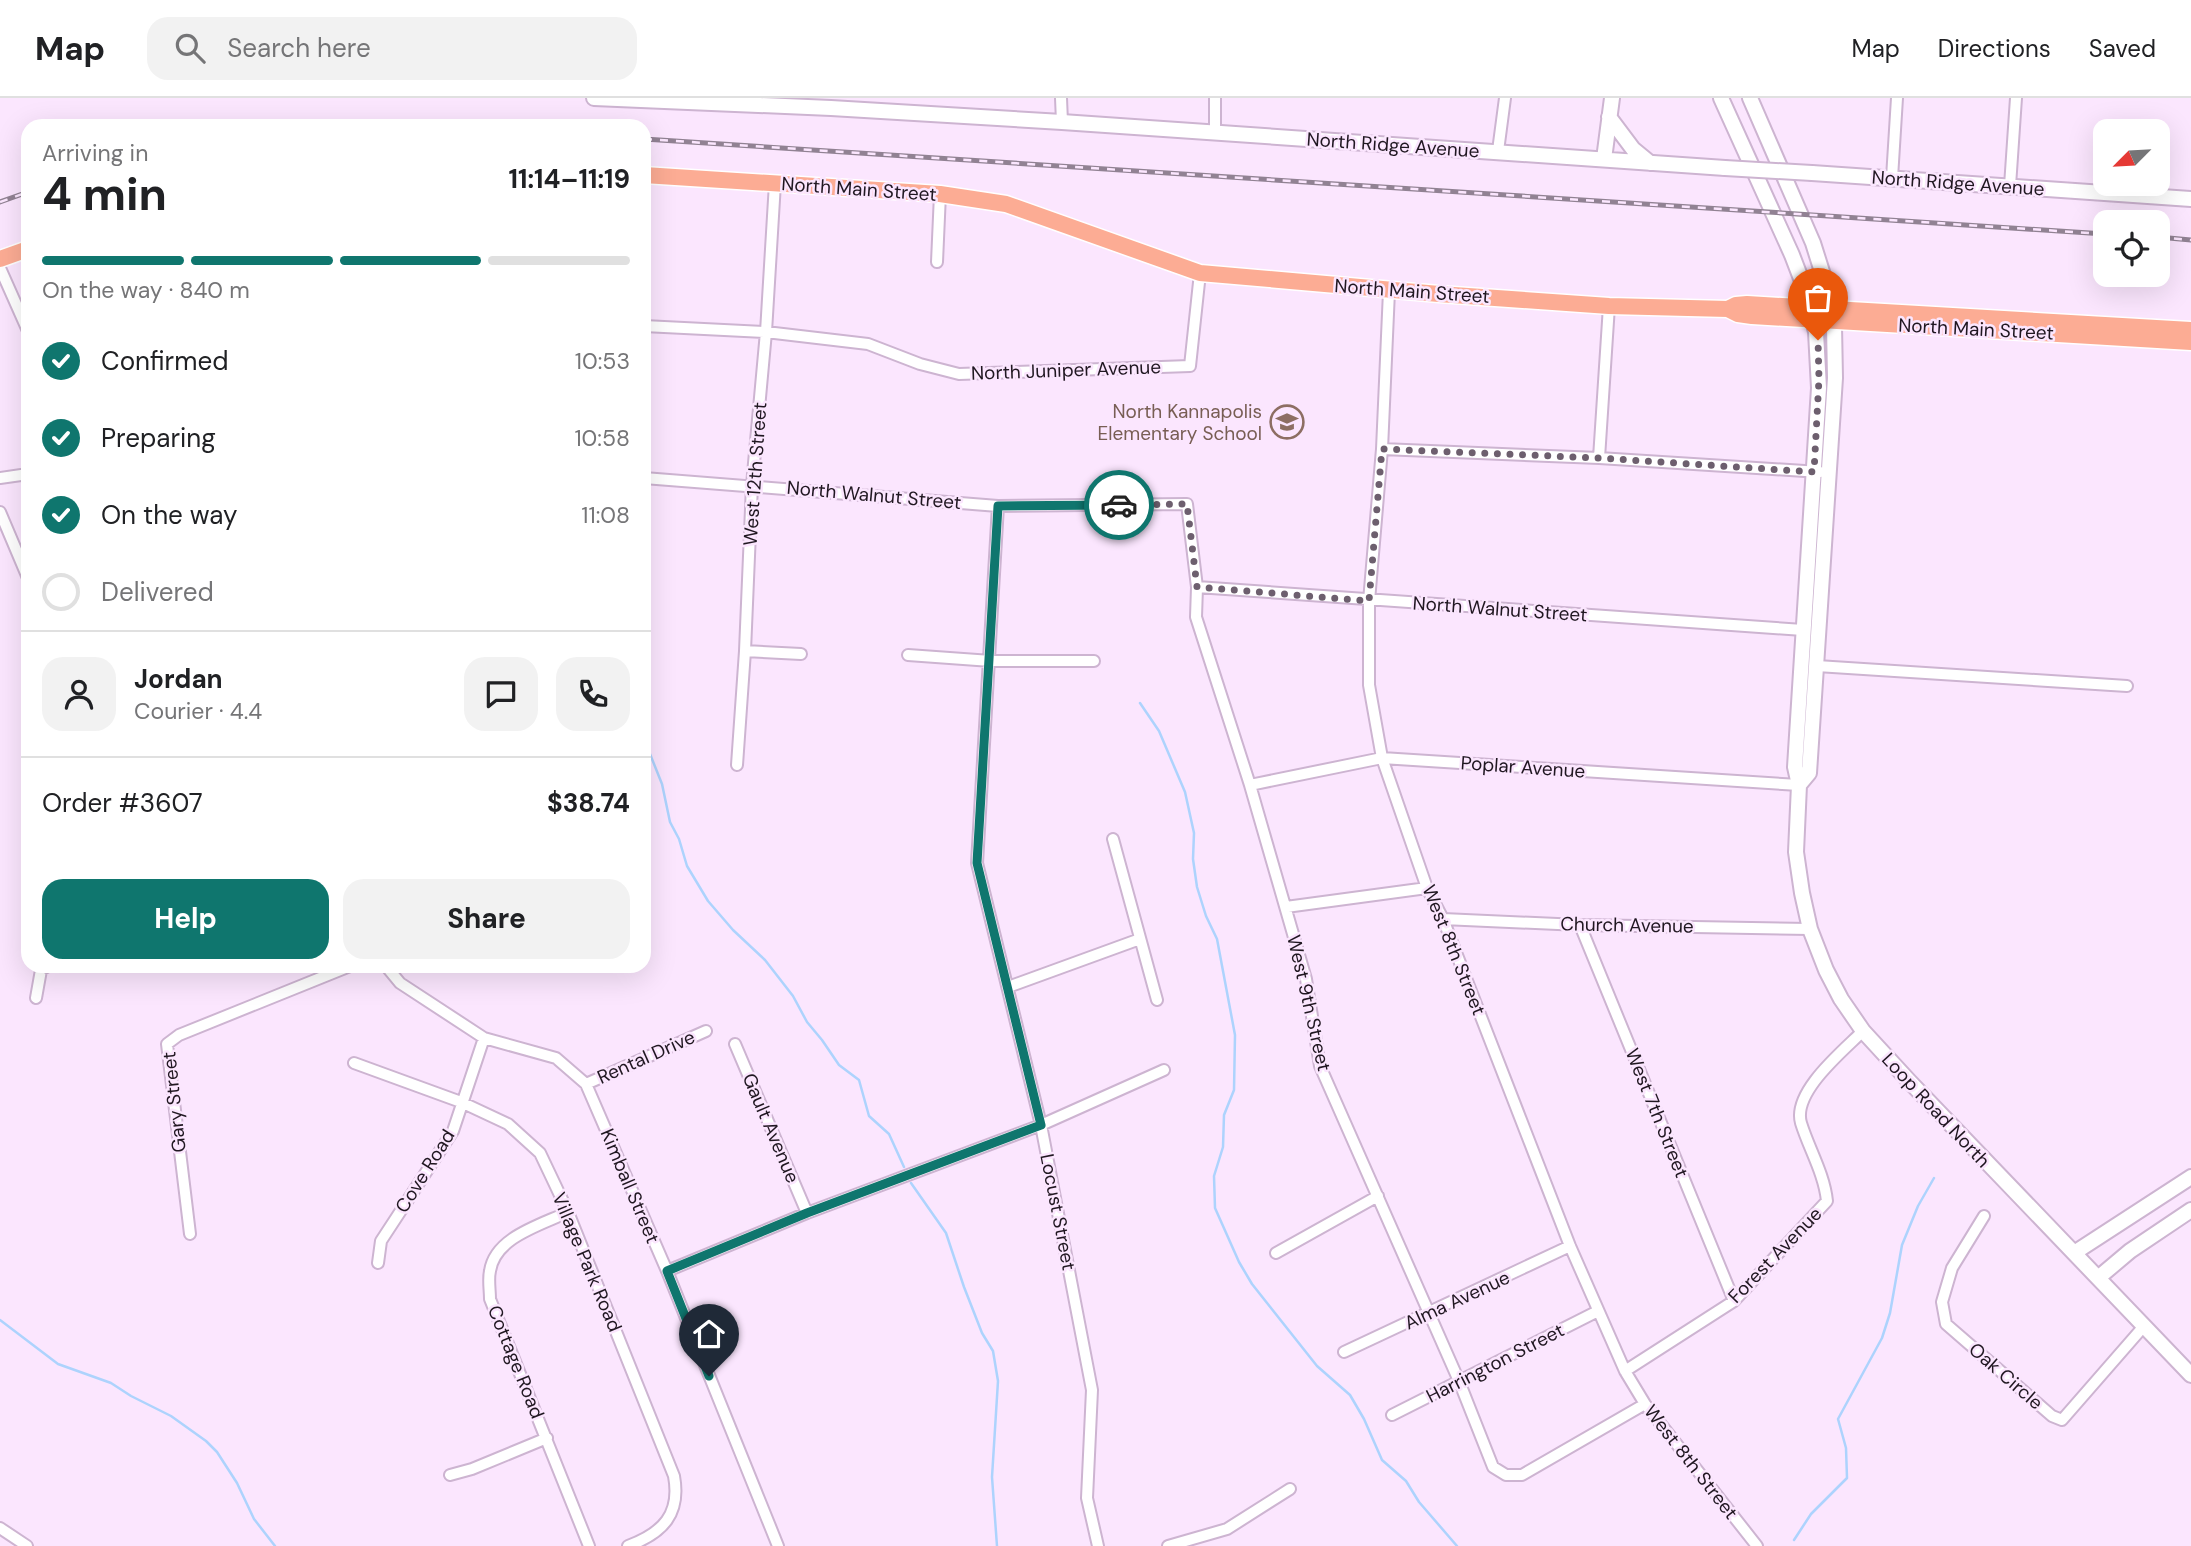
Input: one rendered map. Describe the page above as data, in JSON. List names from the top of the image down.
{
  "streets": {
    "main road": ["North Ridge Avenue", "North Main Street", "Loop Road North"],
    "street": [
      "North Juniper Avenue",
      "West 12th Street",
      "North Walnut Street",
      "Poplar Avenue",
      "Church Avenue",
      "West 8th Street",
      "West 9th Street",
      "Rental Drive",
      "Gary Street",
      "West 7th Street",
      "Gault Avenue",
      "Cove Road",
      "Kimball Street",
      "Locust Street",
      "Forest Avenue",
      "Village Park Road",
      "Alma Avenue",
      "Cottage Road",
      "Harrington Street",
      "Oak Circle"
    ]
  },
  "crossings": [
    ["North Main Street", "North Juniper Avenue"],
    ["North Main Street", "West 12th Street"],
    ["North Main Street", "West 8th Street"],
    ["North Main Street", "Loop Road North"],
    ["North Juniper Avenue", "West 12th Street"],
    ["West 12th Street", "North Walnut Street"],
    ["North Walnut Street", "West 8th Street"],
    ["North Walnut Street", "West 9th Street"],
    ["North Walnut Street", "Loop Road North"],
    ["North Walnut Street", "Locust Street"],
    ["Poplar Avenue", "West 8th Street"],
    ["Poplar Avenue", "West 9th Street"],
    ["Poplar Avenue", "Loop Road North"],
    ["Church Avenue", "West 8th Street"],
    ["Church Avenue", "Loop Road North"],
    ["Church Avenue", "West 7th Street"],
    ["West 8th Street", "West 9th Street"],
    ["West 8th Street", "Forest Avenue"],
    ["West 8th Street", "Alma Avenue"],
    ["West 8th Street", "Harrington Street"],
    ["West 9th Street", "Alma Avenue"],
    ["West 9th Street", "Harrington Street"],
    ["Rental Drive", "Kimball Street"],
    ["Loop Road North", "Forest Avenue"],
    ["Loop Road North", "Oak Circle"],
    ["West 7th Street", "Forest Avenue"],
    ["Cove Road", "Kimball Street"],
    ["Cove Road", "Village Park Road"],
    ["Village Park Road", "Cottage Road"]
  ],
  "places": {
    "school or university": ["North Kannapolis Elementary School"]
  },
  "north": "bottom left",
  "page": {
    "header": "Map",
    "search": "Search here",
    "nav": ["Map", "Directions", "Saved"],
    "heading": ["4 min", "Arriving in", "11:14–11:19"],
    "panel": [
      "Jordan",
      "Courier · 4.4",
      "Order #3607",
      "$38.74"
    ],
    "bar": "On the way · 840 m",
    "list": [
      ["Confirmed", "10:53"],
      ["Preparing", "10:58"],
      ["On the way", "11:08"],
      "Delivered"
    ],
    "buttons": ["Help", "Share"]
  }
}
